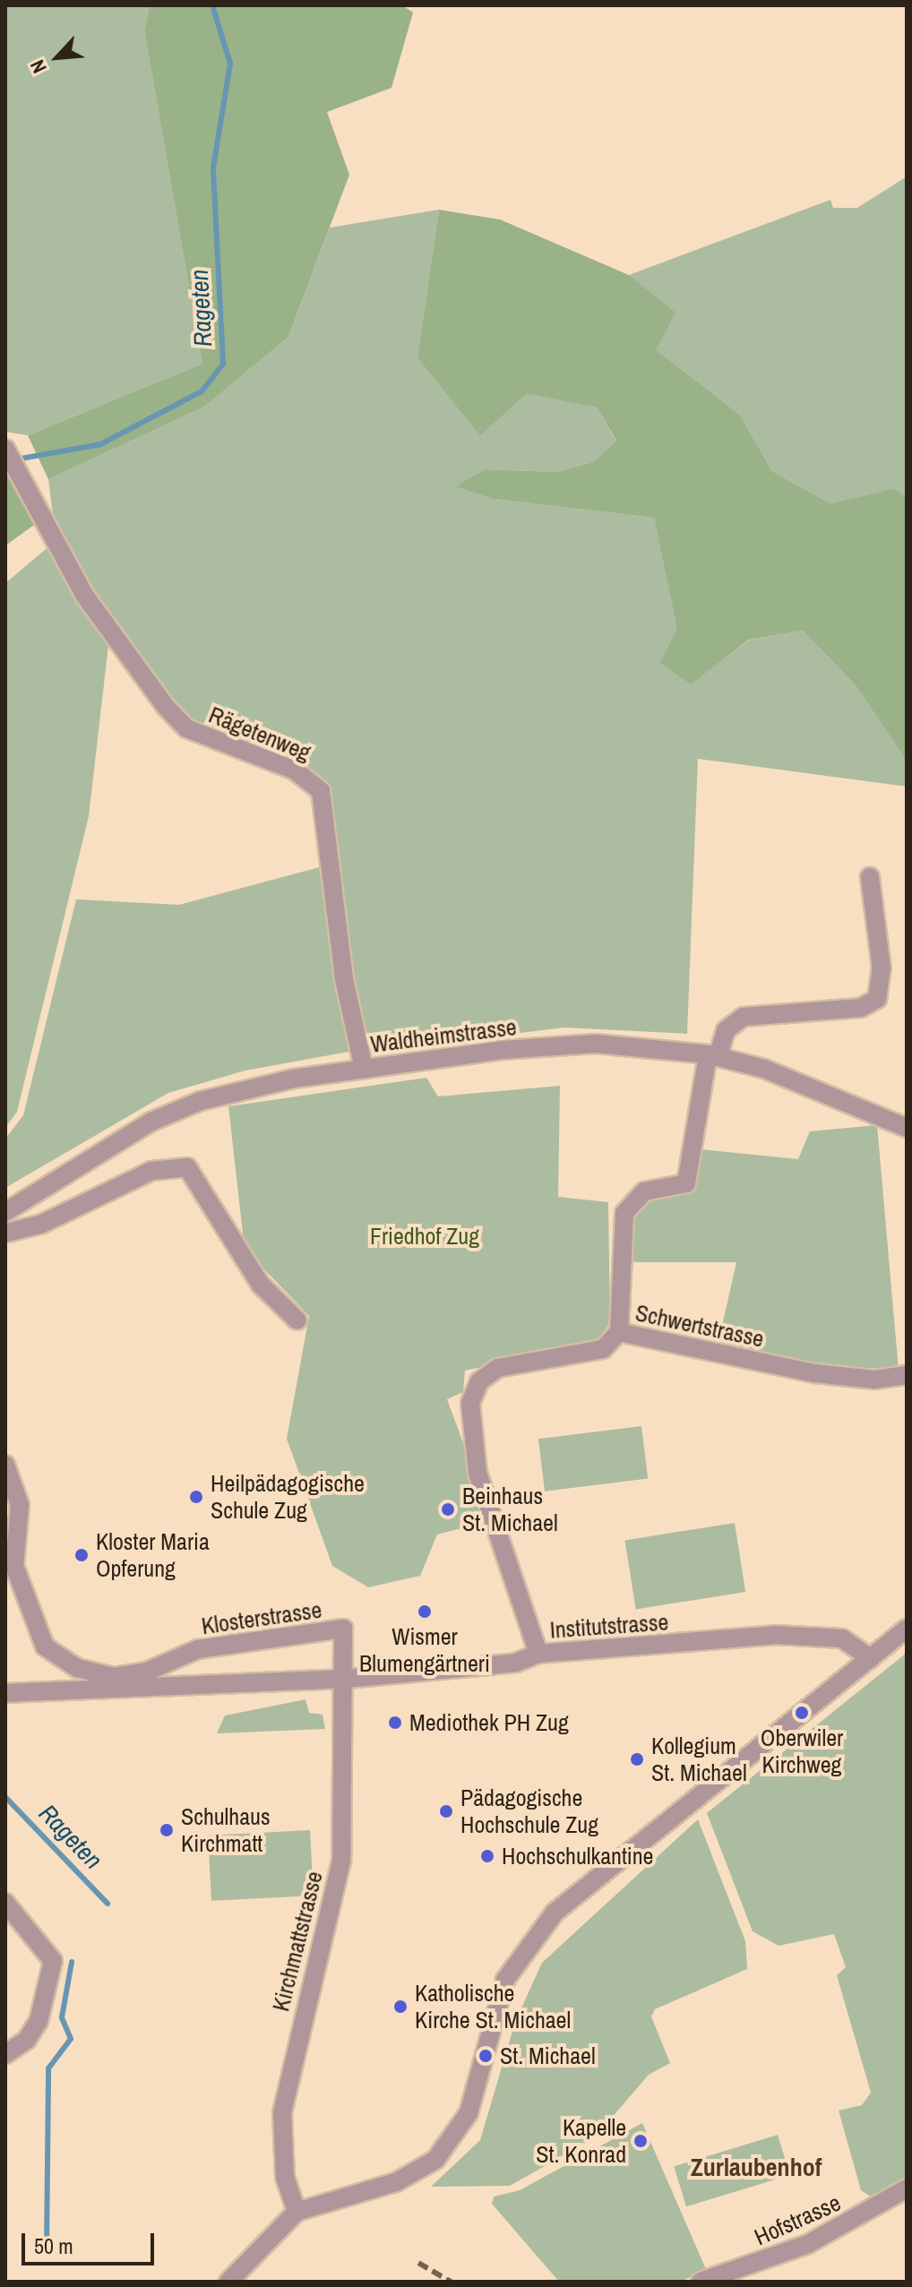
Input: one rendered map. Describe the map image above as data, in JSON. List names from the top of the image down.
{
  "streets": {
    "street": [
      "Rägetenweg",
      "Waldheimstrasse",
      "Schwertstrasse",
      "Klosterstrasse",
      "Institutstrasse",
      "Kirchmattstrasse",
      "Hofstrasse"
    ]
  },
  "crossings": [
    ["Rägetenweg", "Waldheimstrasse"],
    ["Schwertstrasse", "Institutstrasse"],
    ["Klosterstrasse", "Institutstrasse"],
    ["Klosterstrasse", "Kirchmattstrasse"],
    ["Institutstrasse", "Kirchmattstrasse"]
  ],
  "districts": ["Zurlaubenhof"],
  "water": ["Rageten"],
  "parks": ["Friedhof Zug"],
  "places": [
    "Heilpädagogische Schule Zug",
    "Beinhaus St. Michael",
    "Kloster Maria Opferung",
    "Wismer Blumengärtneri",
    "Oberwiler Kirchweg",
    "Mediothek PH Zug",
    "Kollegium St. Michael",
    "Pädagogische Hochschule Zug",
    "Schulhaus Kirchmatt",
    "Hochschulkantine",
    "Katholische Kirche St. Michael",
    "St. Michael",
    "Kapelle St. Konrad"
  ],
  "scale_bar": "50 m",
  "north": "bottom left"
}
